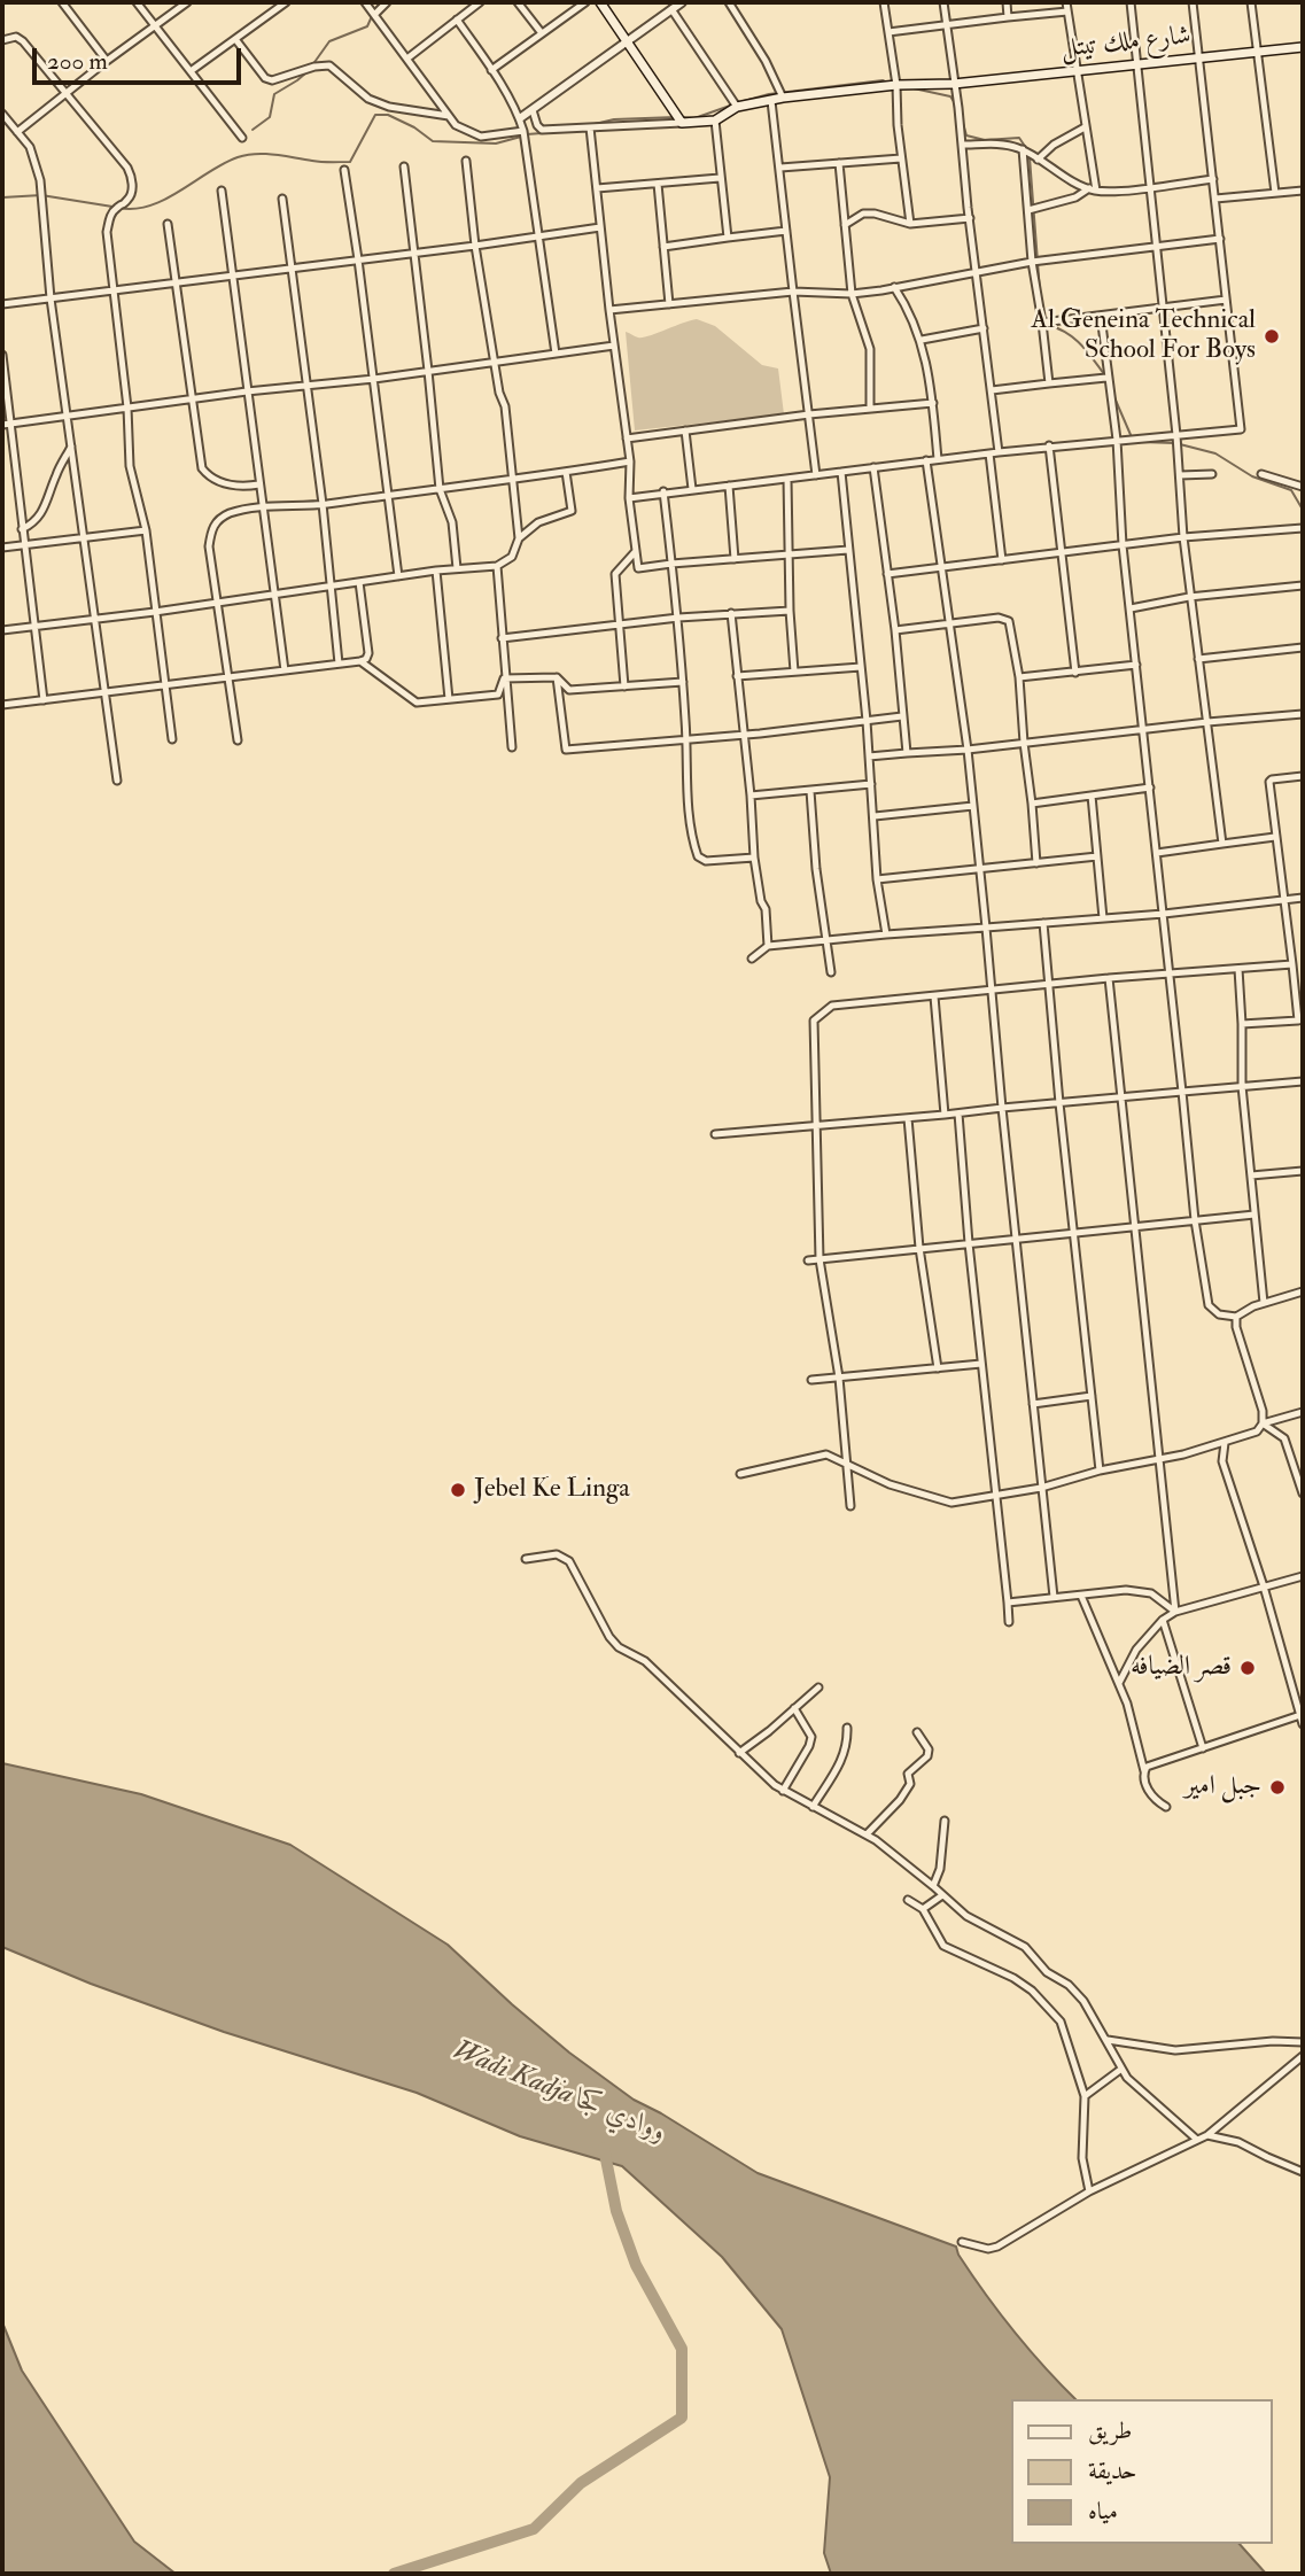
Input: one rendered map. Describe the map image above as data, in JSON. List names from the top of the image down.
{
  "streets": {
    "main road": ["شارع ملك تيتل"]
  },
  "water": ["Wadi Kadja ووادي كجا"],
  "places": [
    "Al Geneina Technical School For Boys",
    "Jebel Ke Linga",
    "قصر الضيافه",
    "جبل امير"
  ],
  "legend": ["طريق", "حديقة", "مياه"],
  "scale_bar": "200 m"
}
